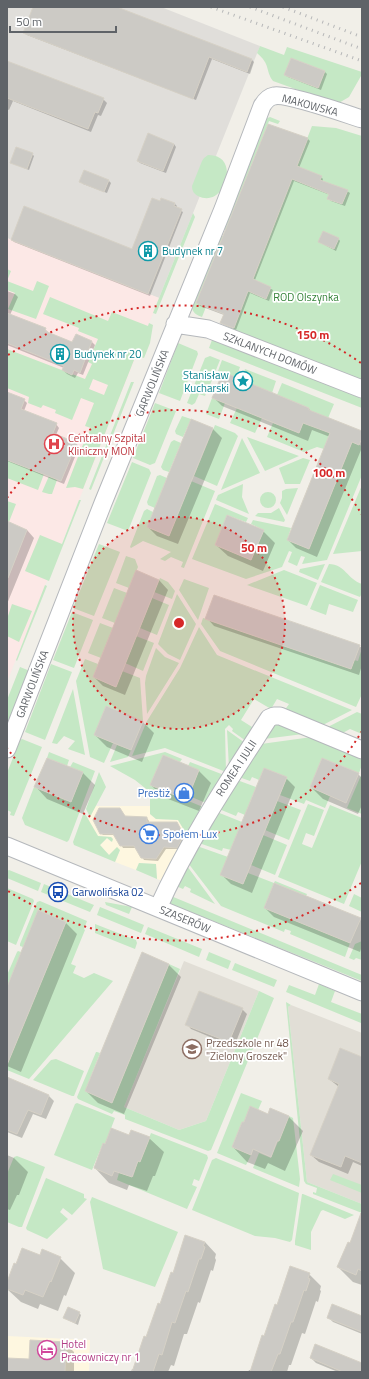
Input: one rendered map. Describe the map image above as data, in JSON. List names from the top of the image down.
{
  "streets": {
    "street": [
      "MAKOWSKA",
      "SZKLANYCH DOMÓW",
      "GARWOLIŃSKA",
      "ROMEA I JULII",
      "SZASERÓW"
    ]
  },
  "crossings": [
    ["MAKOWSKA", "GARWOLIŃSKA"],
    ["SZKLANYCH DOMÓW", "GARWOLIŃSKA"],
    ["ROMEA I JULII", "SZASERÓW"]
  ],
  "parks": ["ROD Olszynka"],
  "places": {
    "building": ["Budynek nr 7", "Budynek nr 20"],
    "place": ["Stanisław Kucharski"],
    "hospital": ["Centralny Szpital Kliniczny MON"],
    "shop": ["Prestiż"],
    "supermarket": ["Społem Lux"],
    "bus stop": ["Garwolińska 02"],
    "school or university": ["Przedszkole nr 48 \"Zielony Groszek\""],
    "hotel": ["Hotel Pracowniczy nr 1"]
  },
  "scale_bar": "50 m",
  "rings": ["150 m", "100 m", "50 m"]
}
